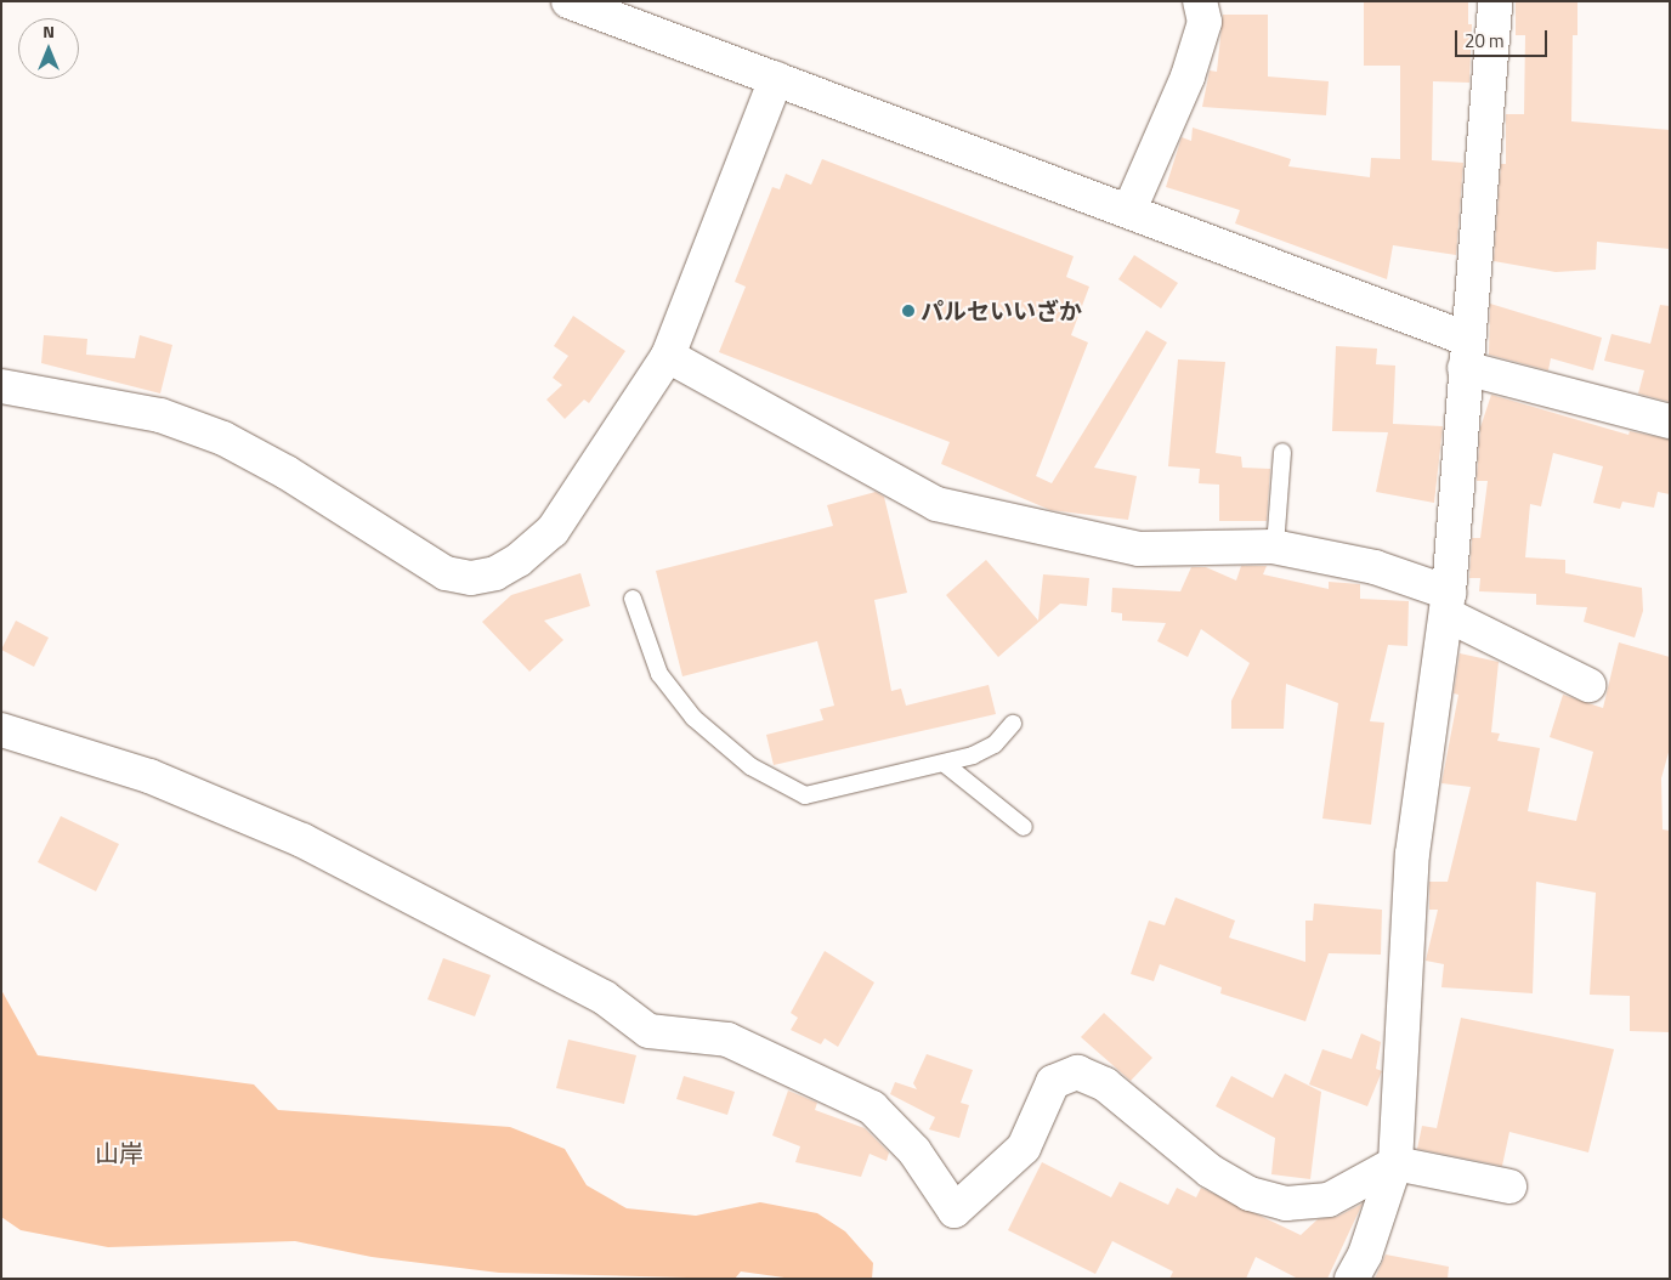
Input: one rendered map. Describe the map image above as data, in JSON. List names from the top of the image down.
{
  "districts": ["山岸"],
  "places": ["パルセいいざか"],
  "scale_bar": "20 m",
  "north": "top"
}
